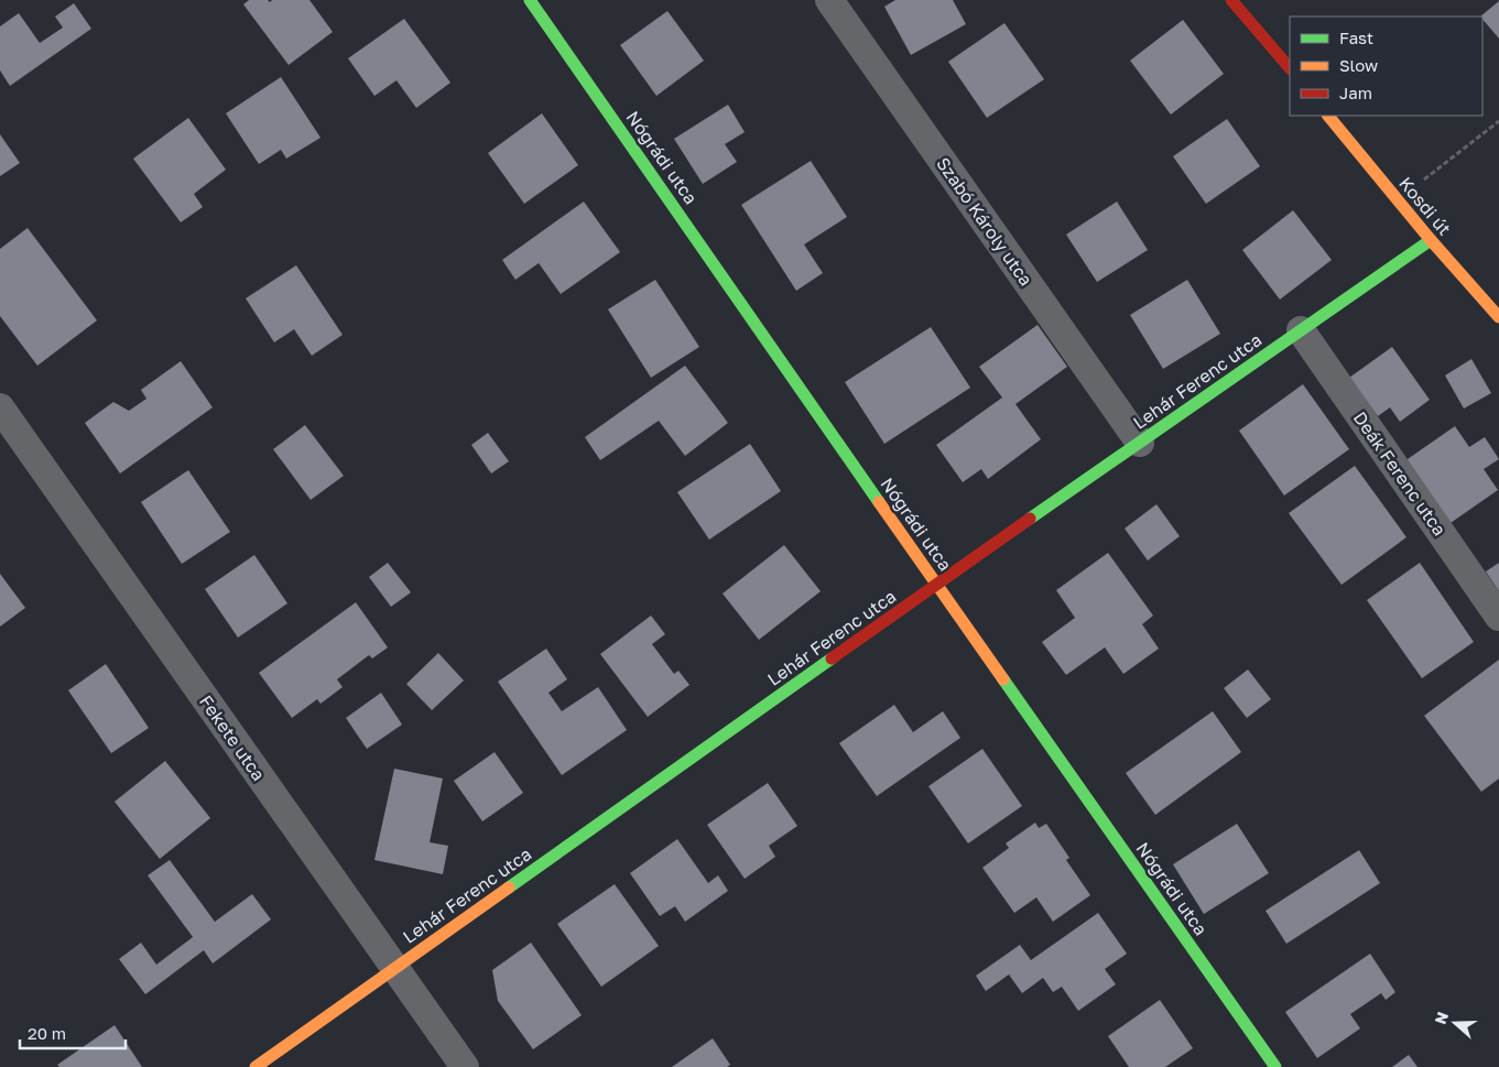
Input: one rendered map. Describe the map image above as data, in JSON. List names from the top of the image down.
{
  "streets": {
    "street": [
      "Nógrádi utca",
      "Kosdi út",
      "Szabó Károly utca",
      "Lehár Ferenc utca",
      "Deák Ferenc utca",
      "Fekete utca"
    ]
  },
  "crossings": [
    ["Nógrádi utca", "Lehár Ferenc utca"],
    ["Kosdi út", "Lehár Ferenc utca"],
    ["Szabó Károly utca", "Lehár Ferenc utca"],
    ["Lehár Ferenc utca", "Deák Ferenc utca"],
    ["Lehár Ferenc utca", "Fekete utca"]
  ],
  "legend": ["Fast", "Slow", "Jam"],
  "scale_bar": "20 m",
  "north": "left"
}
